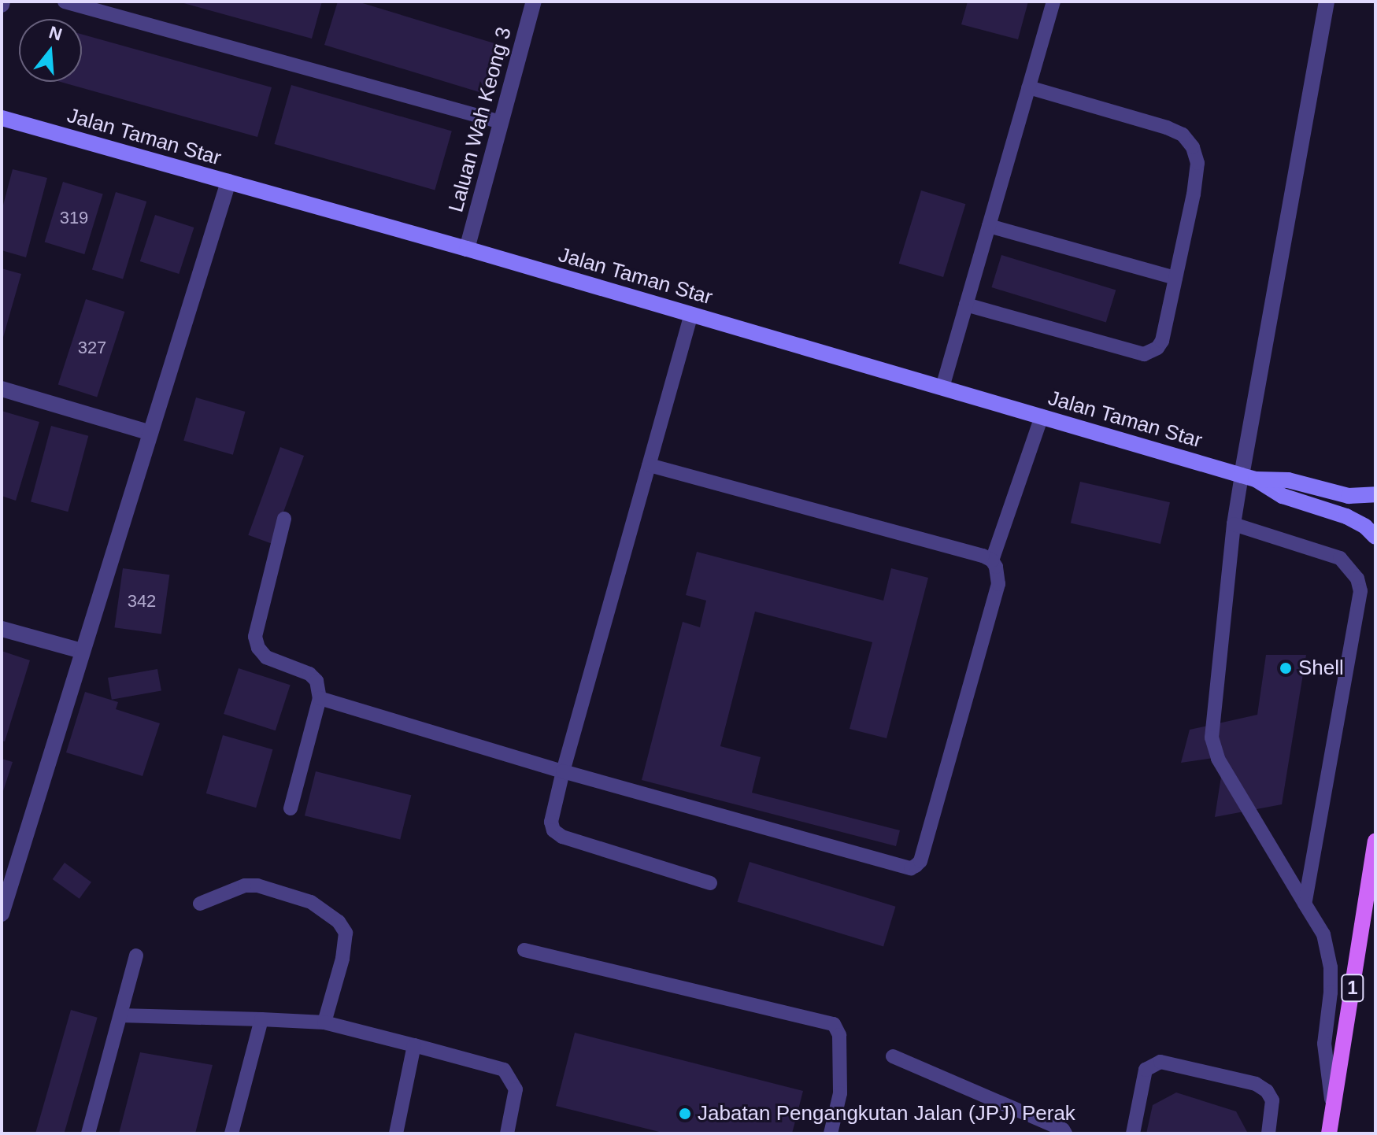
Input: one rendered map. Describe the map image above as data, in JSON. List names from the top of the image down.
{
  "streets": {
    "main road": ["1"],
    "street": ["Laluan Wah Keong 3", "Jalan Taman Star"]
  },
  "crossings": [
    ["Laluan Wah Keong 3", "Jalan Taman Star"]
  ],
  "places": ["Shell", "Jabatan Pengangkutan Jalan (JPJ) Perak"],
  "house_numbers": ["319", "327", "342"],
  "north": "top"
}
